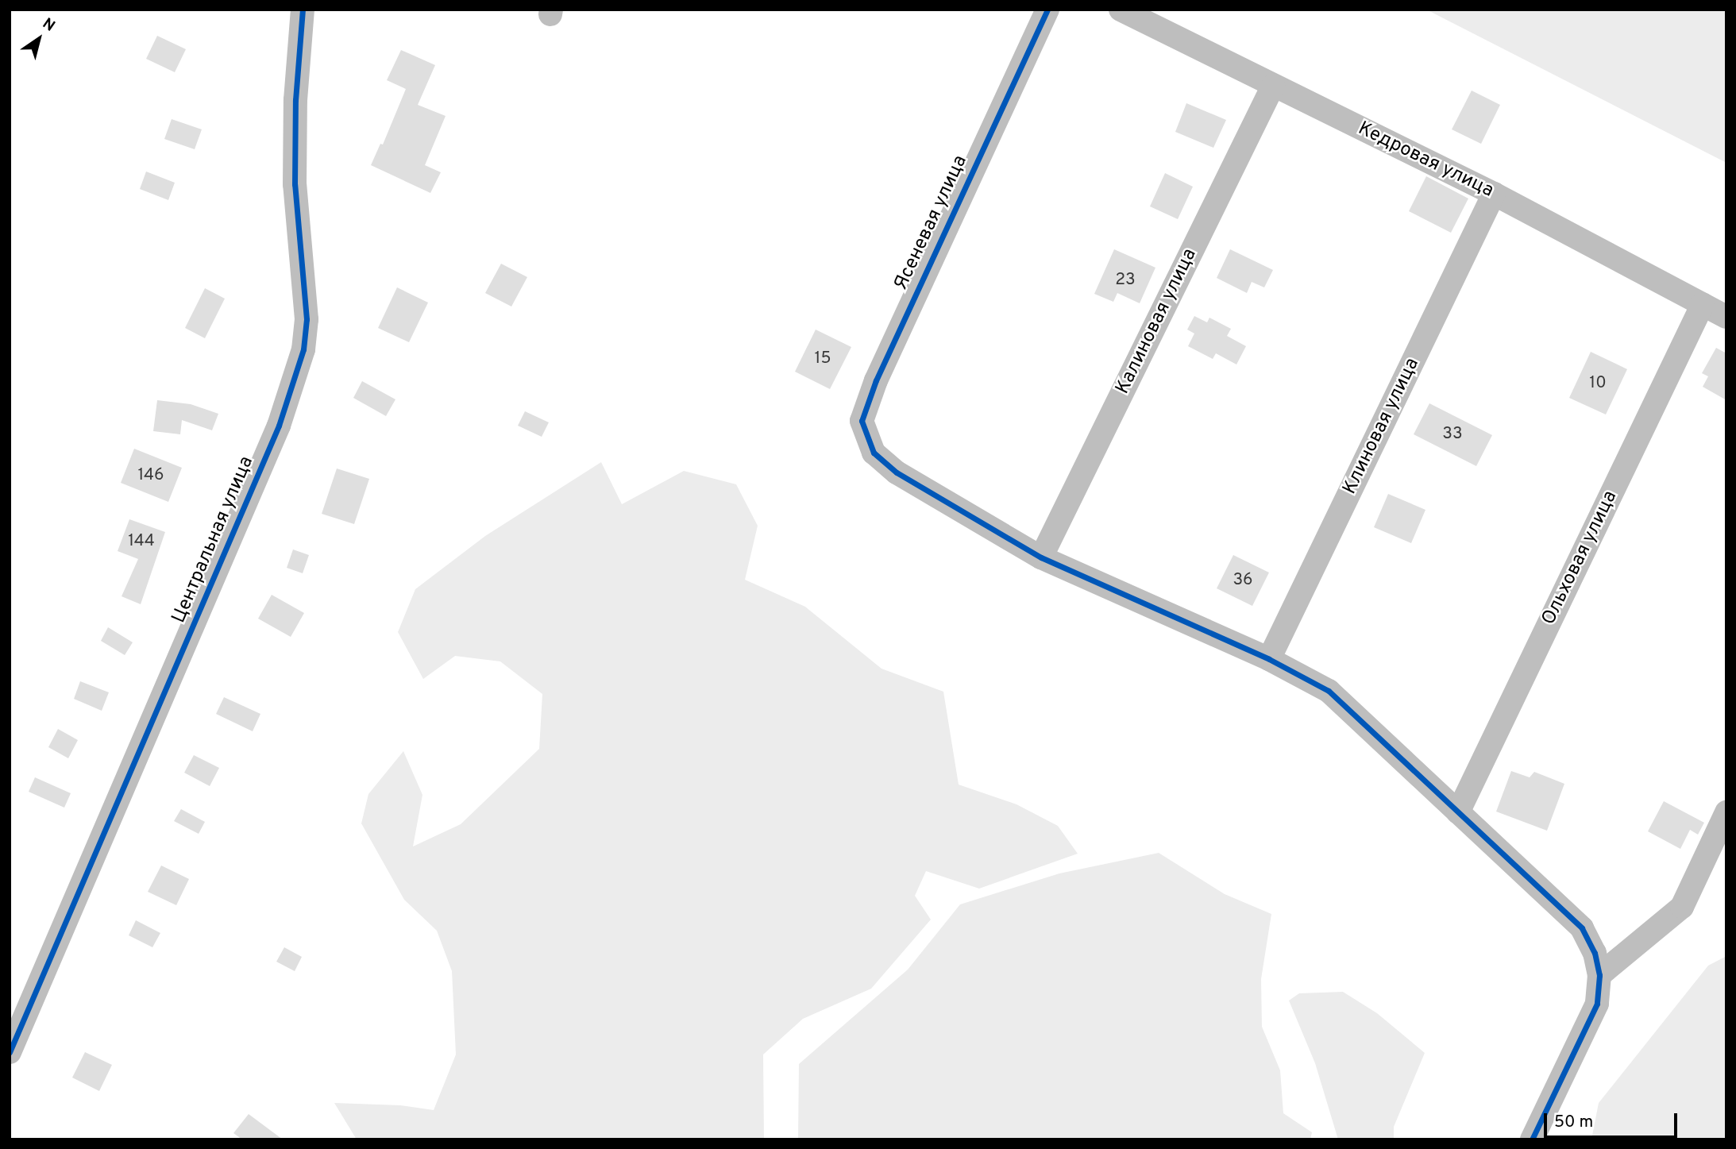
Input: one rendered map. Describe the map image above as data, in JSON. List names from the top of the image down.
{
  "streets": {
    "street": [
      "Кедровая улица",
      "Ясеневая улица",
      "Калиновая улица",
      "Клиновая улица",
      "Центральная улица",
      "Ольховая улица"
    ]
  },
  "crossings": [
    ["Кедровая улица", "Калиновая улица"],
    ["Кедровая улица", "Клиновая улица"],
    ["Кедровая улица", "Ольховая улица"],
    ["Ясеневая улица", "Калиновая улица"]
  ],
  "house_numbers": [
    "23",
    "15",
    "10",
    "33",
    "146",
    "144",
    "36"
  ],
  "scale_bar": "50 m",
  "north": "top right"
}
